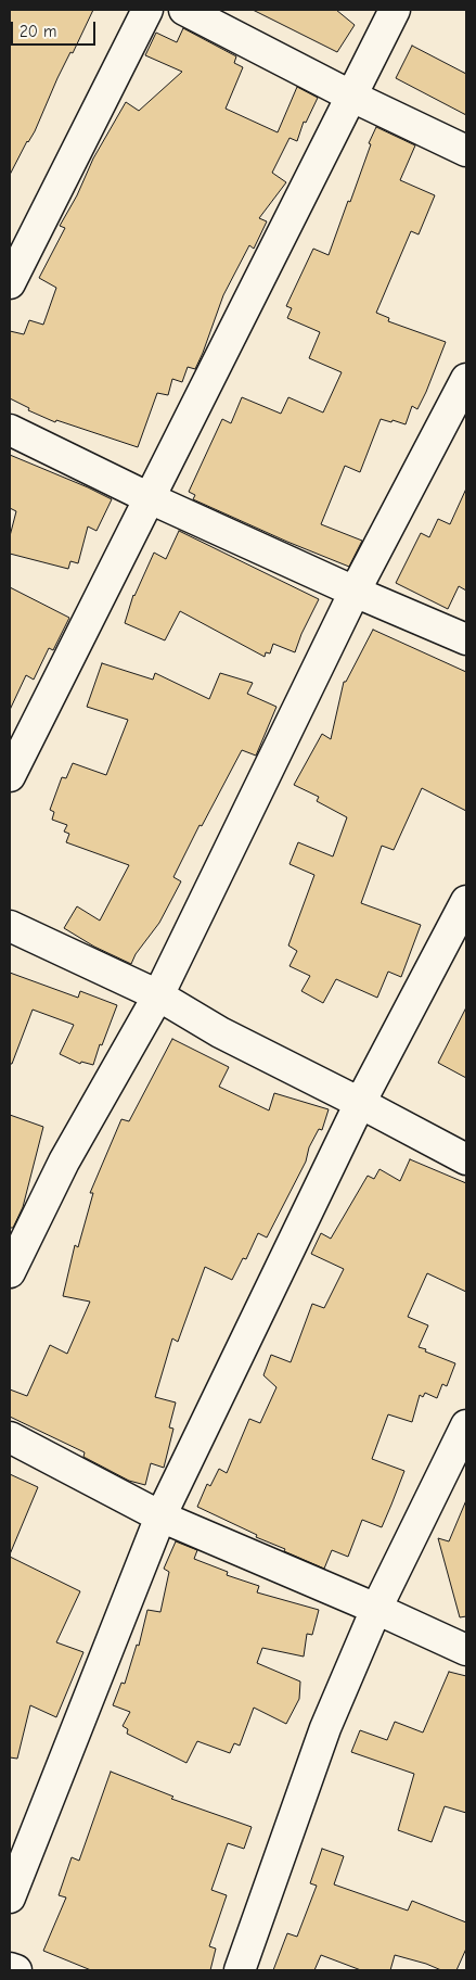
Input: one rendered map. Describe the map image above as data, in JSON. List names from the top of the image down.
{
  "scale_bar": "20 m"
}
